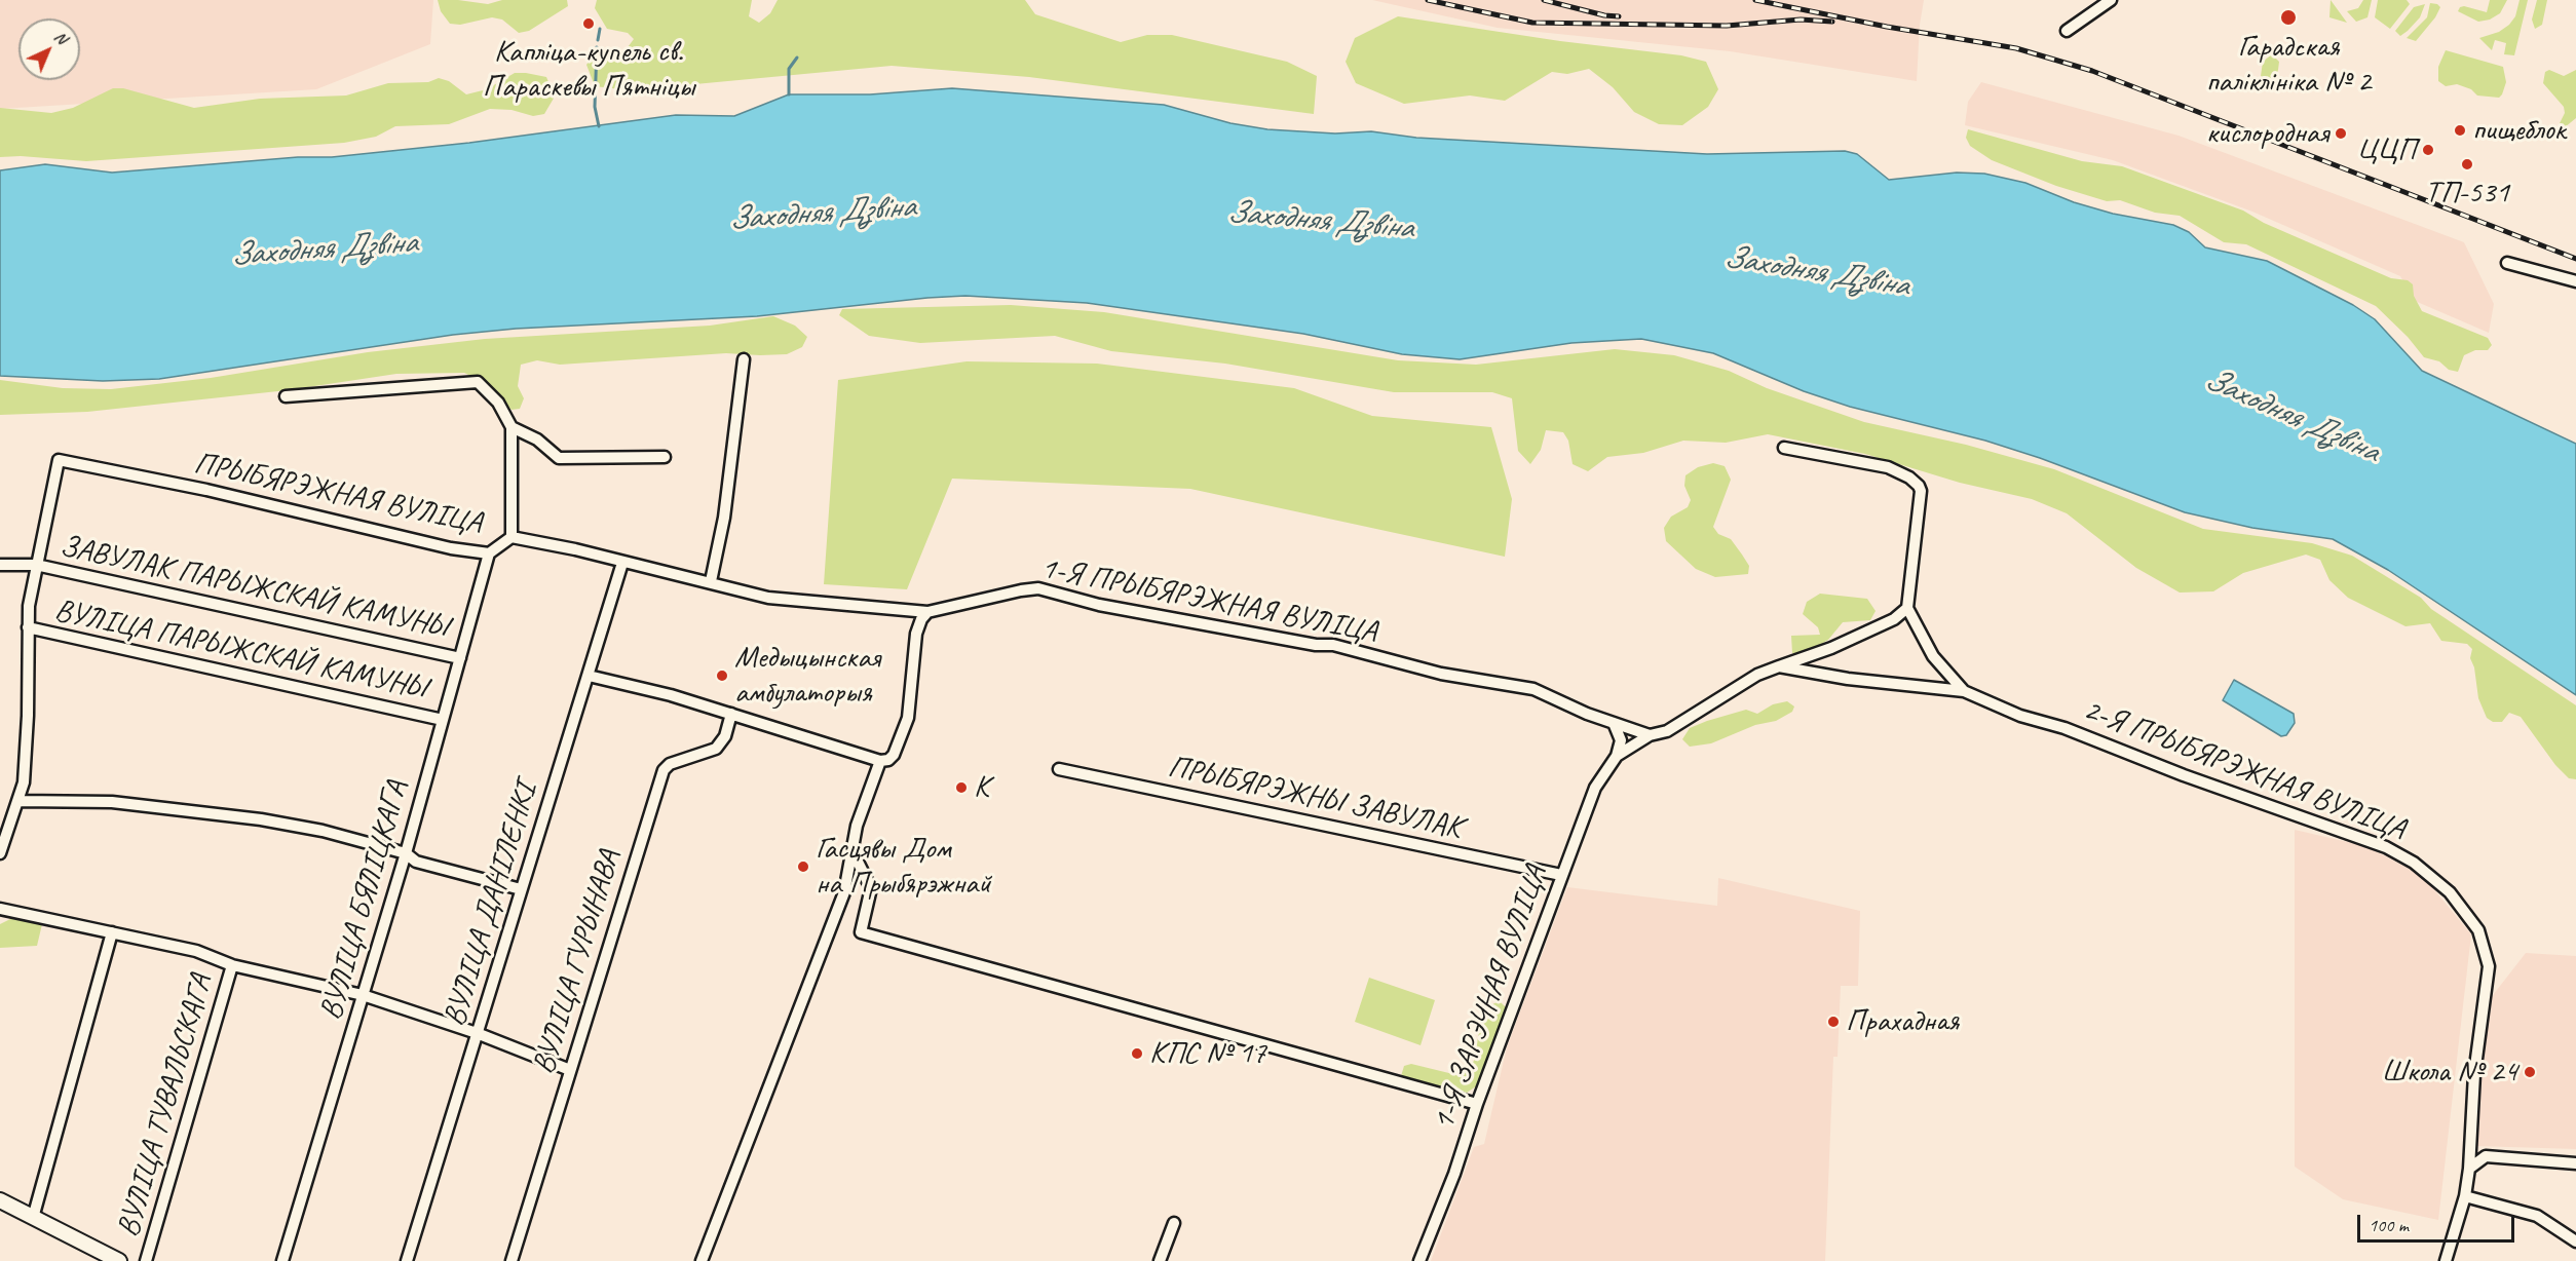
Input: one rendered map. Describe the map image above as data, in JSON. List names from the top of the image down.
{
  "streets": {
    "street": [
      "ПРЫБЯРЭЖНАЯ ВУЛІЦА",
      "ЗАВУЛАК ПАРЫЖСКАЙ КАМУНЫ",
      "1-Я ПРЫБЯРЭЖНАЯ ВУЛІЦА",
      "ВУЛІЦА ПАРЫЖСКАЙ КАМУНЫ",
      "2-Я ПРЫБЯРЭЖНАЯ ВУЛІЦА",
      "ПРЫБЯРЭЖНЫ ЗАВУЛАК",
      "ВУЛІЦА БЯЛІЦКАГА",
      "ВУЛІЦА ДАНІЛЕНКІ",
      "ВУЛІЦА ГУРЫНАВА",
      "1-Я ЗАРЭЧНАЯ ВУЛІЦА",
      "ВУЛІЦА ТУВАЛЬСКАГА"
    ]
  },
  "crossings": [
    ["ПРЫБЯРЭЖНАЯ ВУЛІЦА", "ЗАВУЛАК ПАРЫЖСКАЙ КАМУНЫ"],
    ["ПРЫБЯРЭЖНАЯ ВУЛІЦА", "1-Я ПРЫБЯРЭЖНАЯ ВУЛІЦА"],
    ["ПРЫБЯРЭЖНАЯ ВУЛІЦА", "ВУЛІЦА БЯЛІЦКАГА"],
    ["ПРЫБЯРЭЖНАЯ ВУЛІЦА", "ВУЛІЦА ДАНІЛЕНКІ"],
    ["ЗАВУЛАК ПАРЫЖСКАЙ КАМУНЫ", "ВУЛІЦА БЯЛІЦКАГА"],
    ["1-Я ПРЫБЯРЭЖНАЯ ВУЛІЦА", "1-Я ЗАРЭЧНАЯ ВУЛІЦА"],
    ["ВУЛІЦА ПАРЫЖСКАЙ КАМУНЫ", "ВУЛІЦА БЯЛІЦКАГА"],
    ["ПРЫБЯРЭЖНЫ ЗАВУЛАК", "1-Я ЗАРЭЧНАЯ ВУЛІЦА"]
  ],
  "water": ["Заходняя Дзвіна"],
  "places": [
    "Гарадская паліклініка № 2",
    "Капліца-купель св. Параскевы Пятніцы",
    "пищеблок",
    "кислородная",
    "ЦЦП",
    "ТП-531",
    "Медыцынская амбулаторыя",
    "К",
    "Гасцявы Дом на Прыбярэжнай",
    "Прахадная",
    "КПС № 17",
    "Школа № 24"
  ],
  "scale_bar": "100 m",
  "north": "top right"
}
